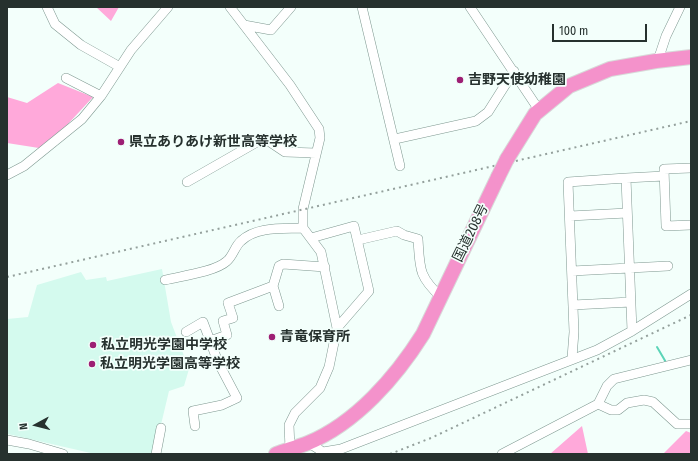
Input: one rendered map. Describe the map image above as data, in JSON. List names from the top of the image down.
{
  "streets": {
    "highway": ["国道208号"]
  },
  "places": [
    "吉野天使幼稚園",
    "県立ありあけ新世高等学校",
    "青竜保育所",
    "私立明光学園中学校",
    "私立明光学園高等学校"
  ],
  "scale_bar": "100 m",
  "north": "left"
}
